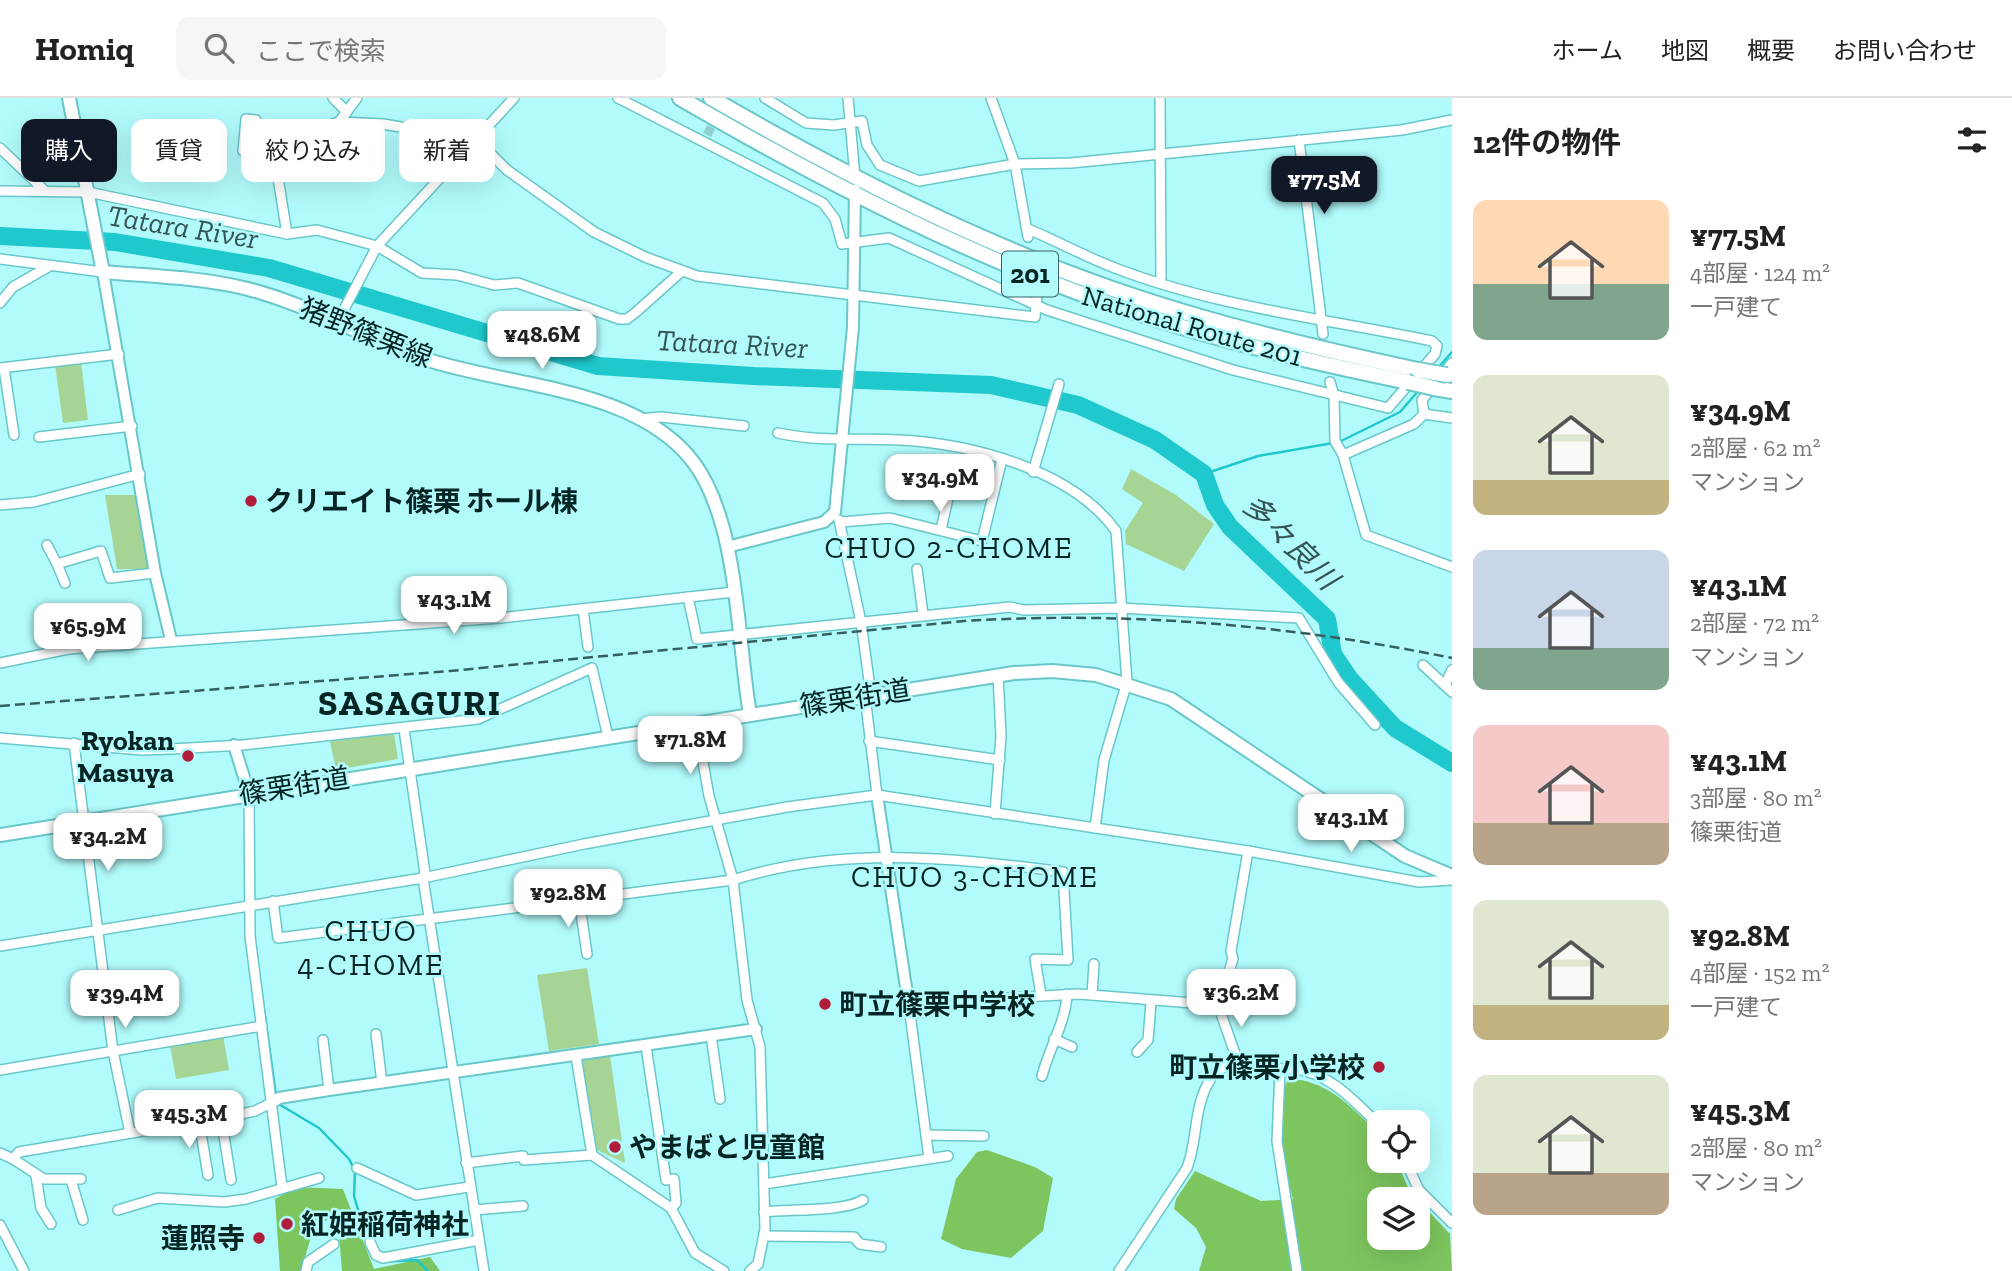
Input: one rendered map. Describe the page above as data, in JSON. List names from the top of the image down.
{
  "streets": {
    "highway": ["201", "National Route 201"],
    "main road": ["猪野篠栗線", "篠栗街道"]
  },
  "crossings": [
    ["猪野篠栗線", "篠栗街道"]
  ],
  "districts": [
    "CHUO 2-CHOME",
    "SASAGURI",
    "CHUO 3-CHOME",
    "CHUO 4-CHOME"
  ],
  "water": ["Tatara River", "多々良川"],
  "places": [
    "クリエイト篠栗 ホール棟",
    "Ryokan Masuya",
    "町立篠栗中学校",
    "町立篠栗小学校",
    "やまばと児童館",
    "紅姫稲荷神社",
    "蓮照寺"
  ],
  "page": {
    "header": "Homiq",
    "search": "ここで検索",
    "nav": [
      "ホーム",
      "地図",
      "概要",
      "お問い合わせ"
    ],
    "heading": "12件の物件",
    "chip": [
      "購入",
      "賃貸",
      "絞り込み",
      "新着"
    ],
    "price": [
      "¥77.5M",
      "¥48.6M",
      "¥34.9M",
      "¥43.1M",
      "¥65.9M",
      "¥71.8M",
      "¥43.1M",
      "¥34.2M",
      "¥92.8M",
      "¥36.2M",
      "¥39.4M",
      "¥45.3M"
    ],
    "list": [
      {
        "name": "¥77.5M",
        "note": "4部屋 · 124 m² · 一戸建て"
      },
      {
        "name": "¥34.9M",
        "note": "2部屋 · 62 m² · マンション"
      },
      {
        "name": "¥43.1M",
        "note": "2部屋 · 72 m² · マンション"
      },
      {
        "name": "¥43.1M",
        "note": "3部屋 · 80 m² · 篠栗街道"
      },
      {
        "name": "¥92.8M",
        "note": "4部屋 · 152 m² · 一戸建て"
      },
      {
        "name": "¥45.3M",
        "note": "2部屋 · 80 m² · マンション"
      }
    ]
  }
}
